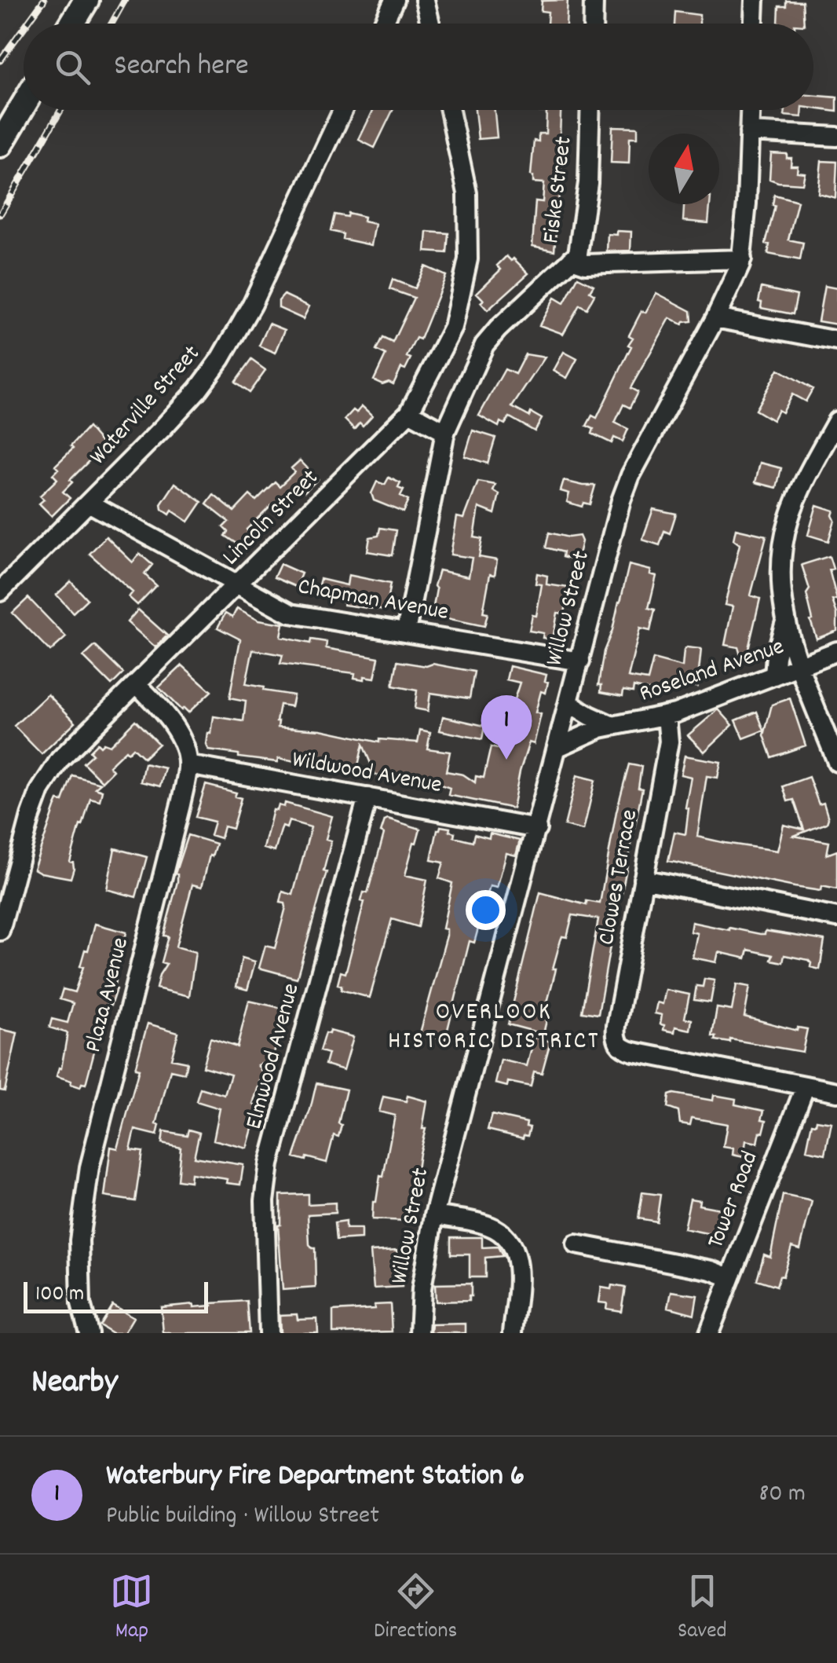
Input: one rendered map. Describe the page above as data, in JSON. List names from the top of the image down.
{
  "streets": {
    "street": [
      "Fiske Street",
      "Waterville Street",
      "Lincoln Street",
      "Chapman Avenue",
      "Willow Street",
      "Roseland Avenue",
      "Wildwood Avenue",
      "Clowes Terrace",
      "Plaza Avenue",
      "Elmwood Avenue",
      "Tower Road"
    ]
  },
  "crossings": [
    ["Fiske Street", "Chapman Avenue"],
    ["Waterville Street", "Chapman Avenue"],
    ["Lincoln Street", "Chapman Avenue"],
    ["Chapman Avenue", "Willow Street"],
    ["Willow Street", "Roseland Avenue"],
    ["Willow Street", "Wildwood Avenue"],
    ["Roseland Avenue", "Clowes Terrace"],
    ["Wildwood Avenue", "Plaza Avenue"],
    ["Wildwood Avenue", "Elmwood Avenue"],
    ["Clowes Terrace", "Tower Road"]
  ],
  "districts": ["OVERLOOK HISTORIC DISTRICT"],
  "scale_bar": "100 m",
  "north": "top",
  "page": {
    "search": "Search here",
    "pins": "1",
    "scale": "100 m",
    "heading": "Nearby",
    "list": [
      {
        "mark": "1",
        "name": "Waterbury Fire Department Station 6",
        "note": "Public building · Willow Street",
        "value": "80 m"
      }
    ],
    "nav": ["Map", "Directions", "Saved"]
  }
}
